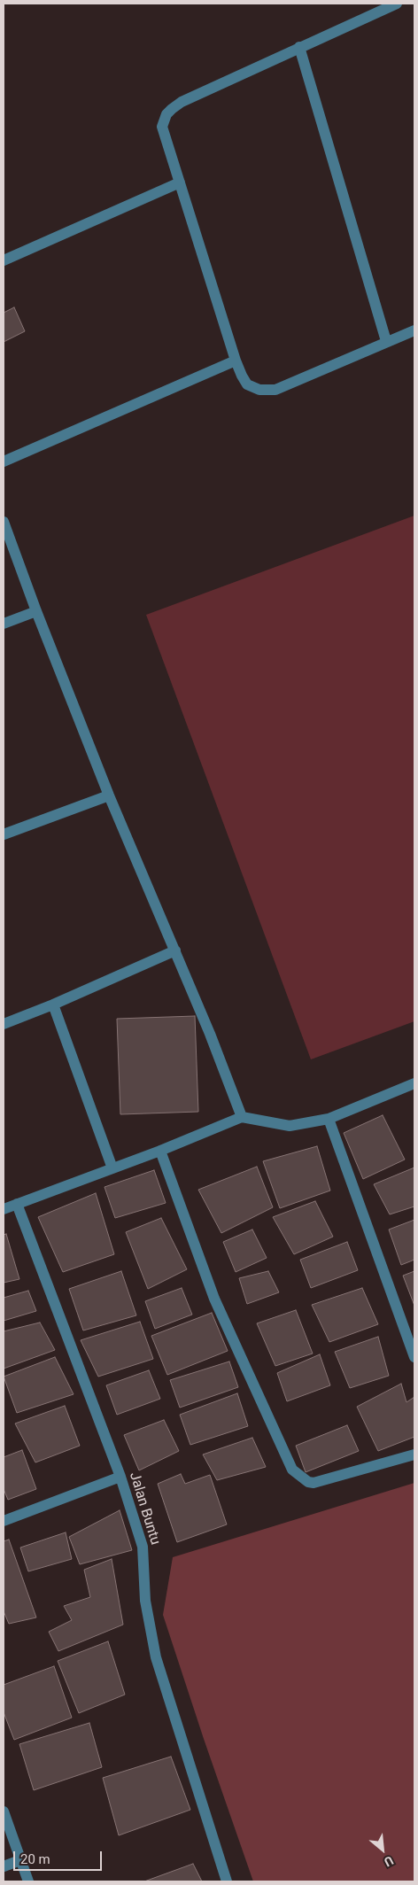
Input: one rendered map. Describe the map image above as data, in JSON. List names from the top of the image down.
{
  "streets": {
    "street": ["Jalan Buntu"]
  },
  "scale_bar": "20 m",
  "north": "bottom right"
}
